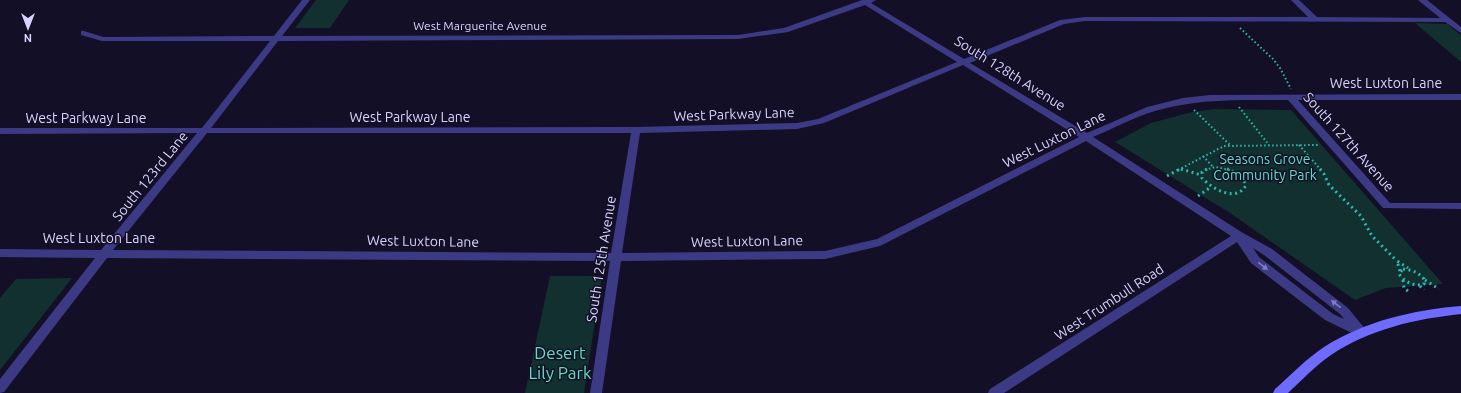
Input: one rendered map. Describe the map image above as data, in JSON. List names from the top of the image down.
{
  "streets": {
    "street": [
      "West Marguerite Avenue",
      "South 128th Avenue",
      "West Luxton Lane",
      "West Parkway Lane",
      "South 127th Avenue",
      "South 123rd Lane",
      "South 125th Avenue",
      "West Trumbull Road"
    ]
  },
  "crossings": [
    ["West Marguerite Avenue", "South 128th Avenue"],
    ["West Marguerite Avenue", "South 123rd Lane"],
    ["South 128th Avenue", "West Luxton Lane"],
    ["South 128th Avenue", "West Parkway Lane"],
    ["South 128th Avenue", "West Trumbull Road"],
    ["West Luxton Lane", "South 127th Avenue"],
    ["West Luxton Lane", "South 123rd Lane"],
    ["West Luxton Lane", "South 125th Avenue"],
    ["West Parkway Lane", "South 123rd Lane"],
    ["West Parkway Lane", "South 125th Avenue"]
  ],
  "parks": ["Seasons Grove Community Park", "Desert Lily Park"],
  "north": "bottom"
}
